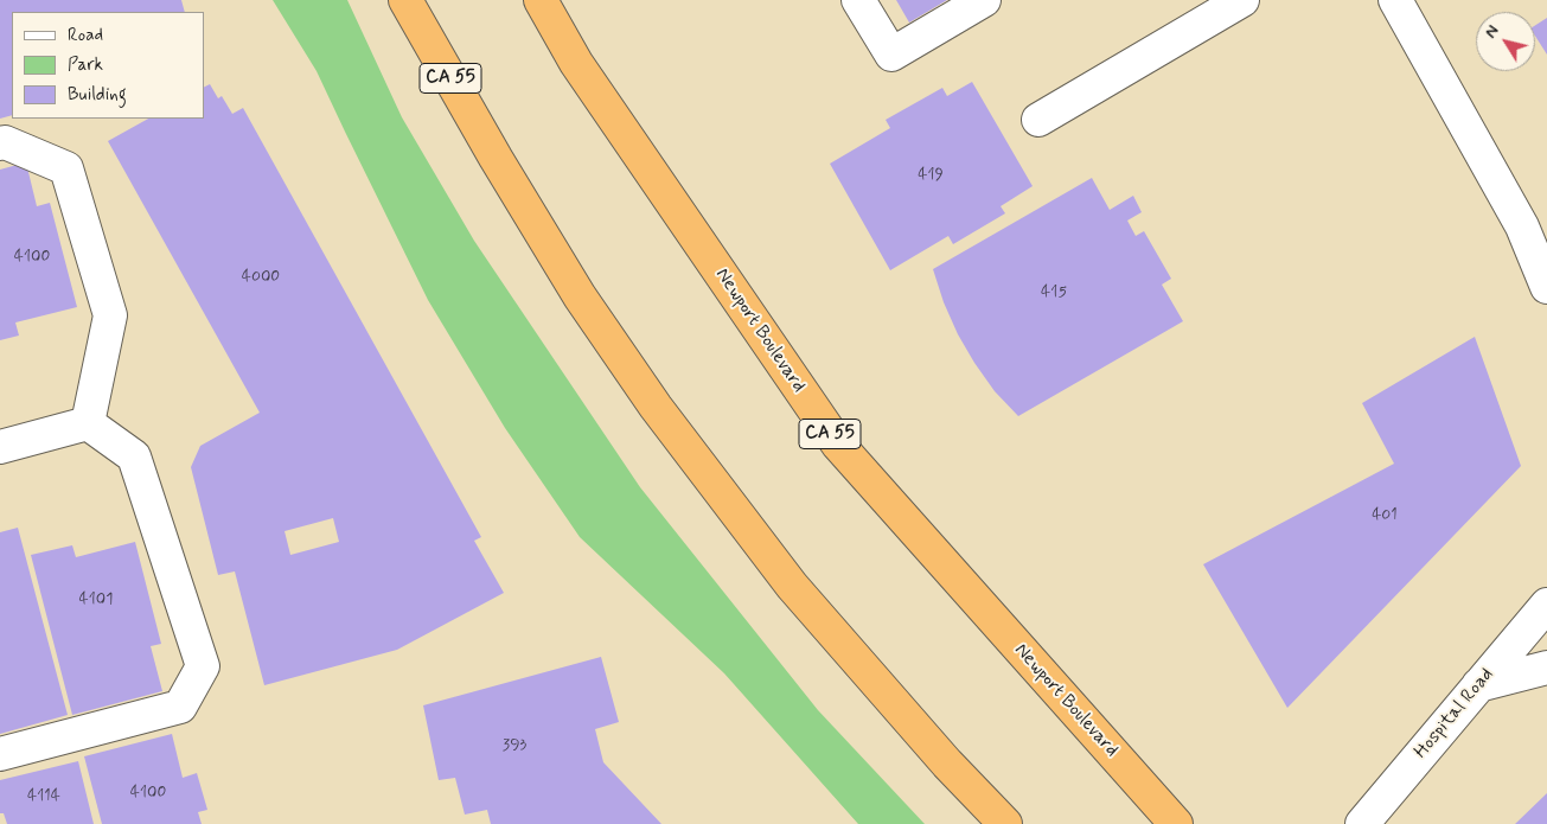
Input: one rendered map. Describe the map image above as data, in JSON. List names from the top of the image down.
{
  "streets": {
    "highway": ["CA 55", "Newport Boulevard"],
    "street": ["Hospital Road"]
  },
  "house_numbers": [
    "419",
    "4100",
    "4000",
    "415",
    "401",
    "4101",
    "393",
    "4100",
    "4114"
  ],
  "legend": ["Road", "Park", "Building"],
  "north": "top left"
}
